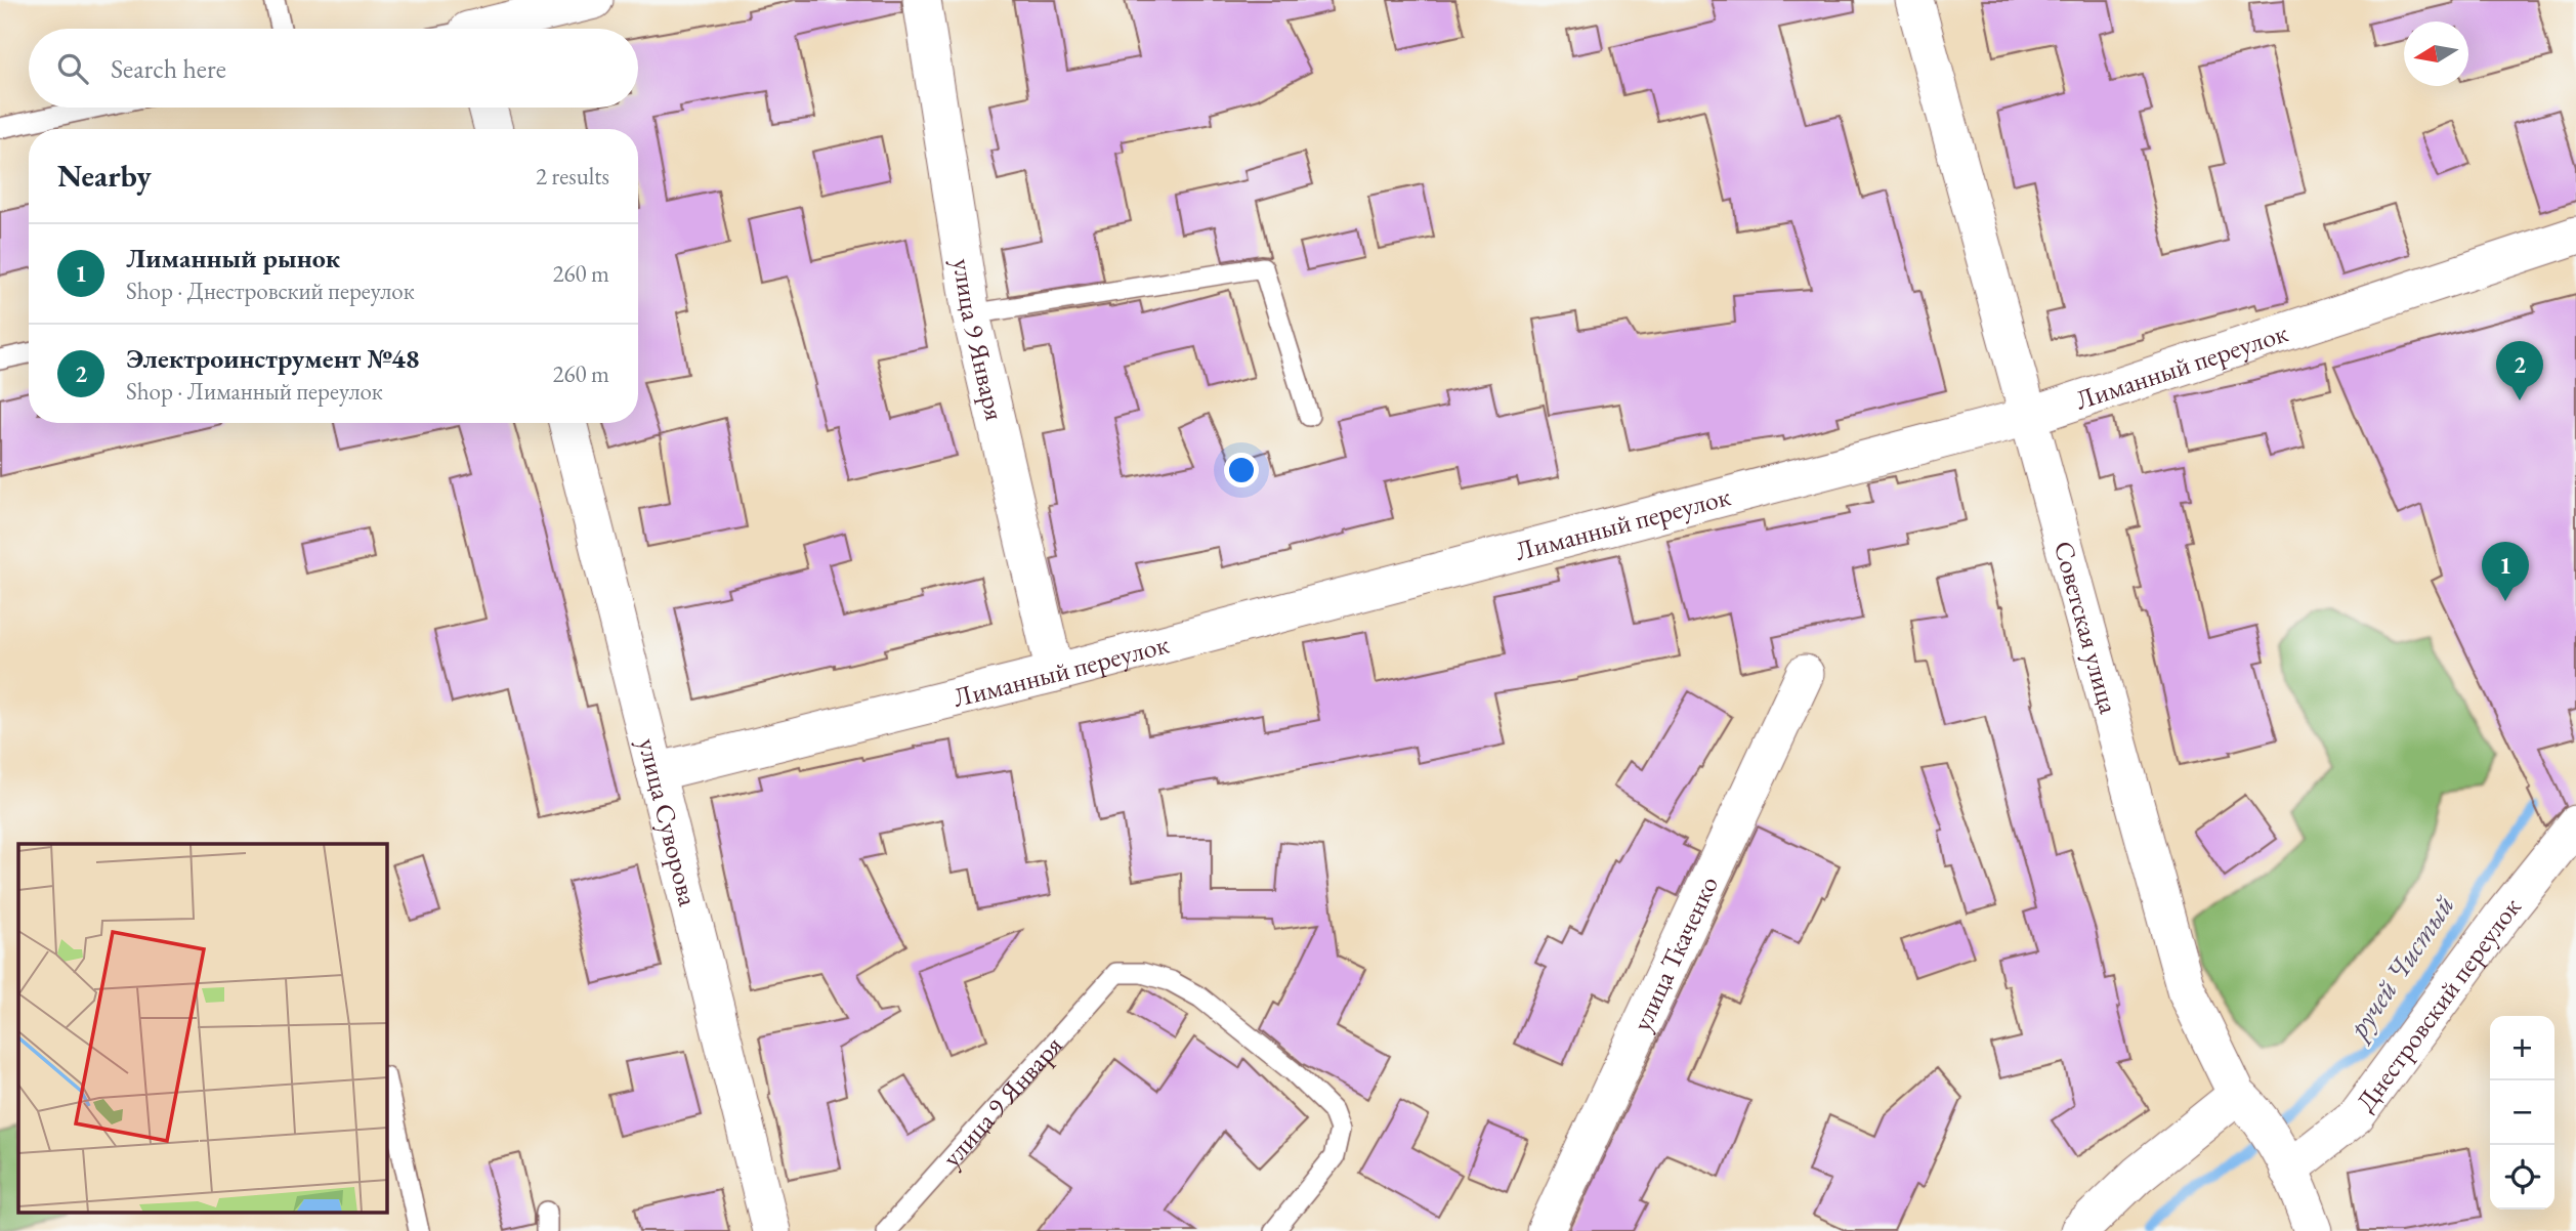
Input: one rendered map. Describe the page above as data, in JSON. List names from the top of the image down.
{
  "streets": {
    "street": [
      "улица 9 Января",
      "Лиманный переулок",
      "Советская улица",
      "улица Суворова",
      "улица Ткаченко",
      "Днестровский переулок"
    ]
  },
  "crossings": [
    ["улица 9 Января", "Лиманный переулок"],
    ["Лиманный переулок", "Советская улица"],
    ["Лиманный переулок", "улица Суворова"],
    ["Советская улица", "Днестровский переулок"]
  ],
  "water": ["ручей Чистый"],
  "north": "left",
  "page": {
    "search": "Search here",
    "heading": ["Nearby", "2 results"],
    "list": [
      {
        "mark": "1",
        "name": "Лиманный рынок",
        "note": "Shop · Днестровский переулок",
        "value": "260 m"
      },
      {
        "mark": "2",
        "name": "Электроинструмент №48",
        "note": "Shop · Лиманный переулок",
        "value": "260 m"
      }
    ],
    "pins": ["2", "1"],
    "map_buttons": ["+", "−"]
  }
}
